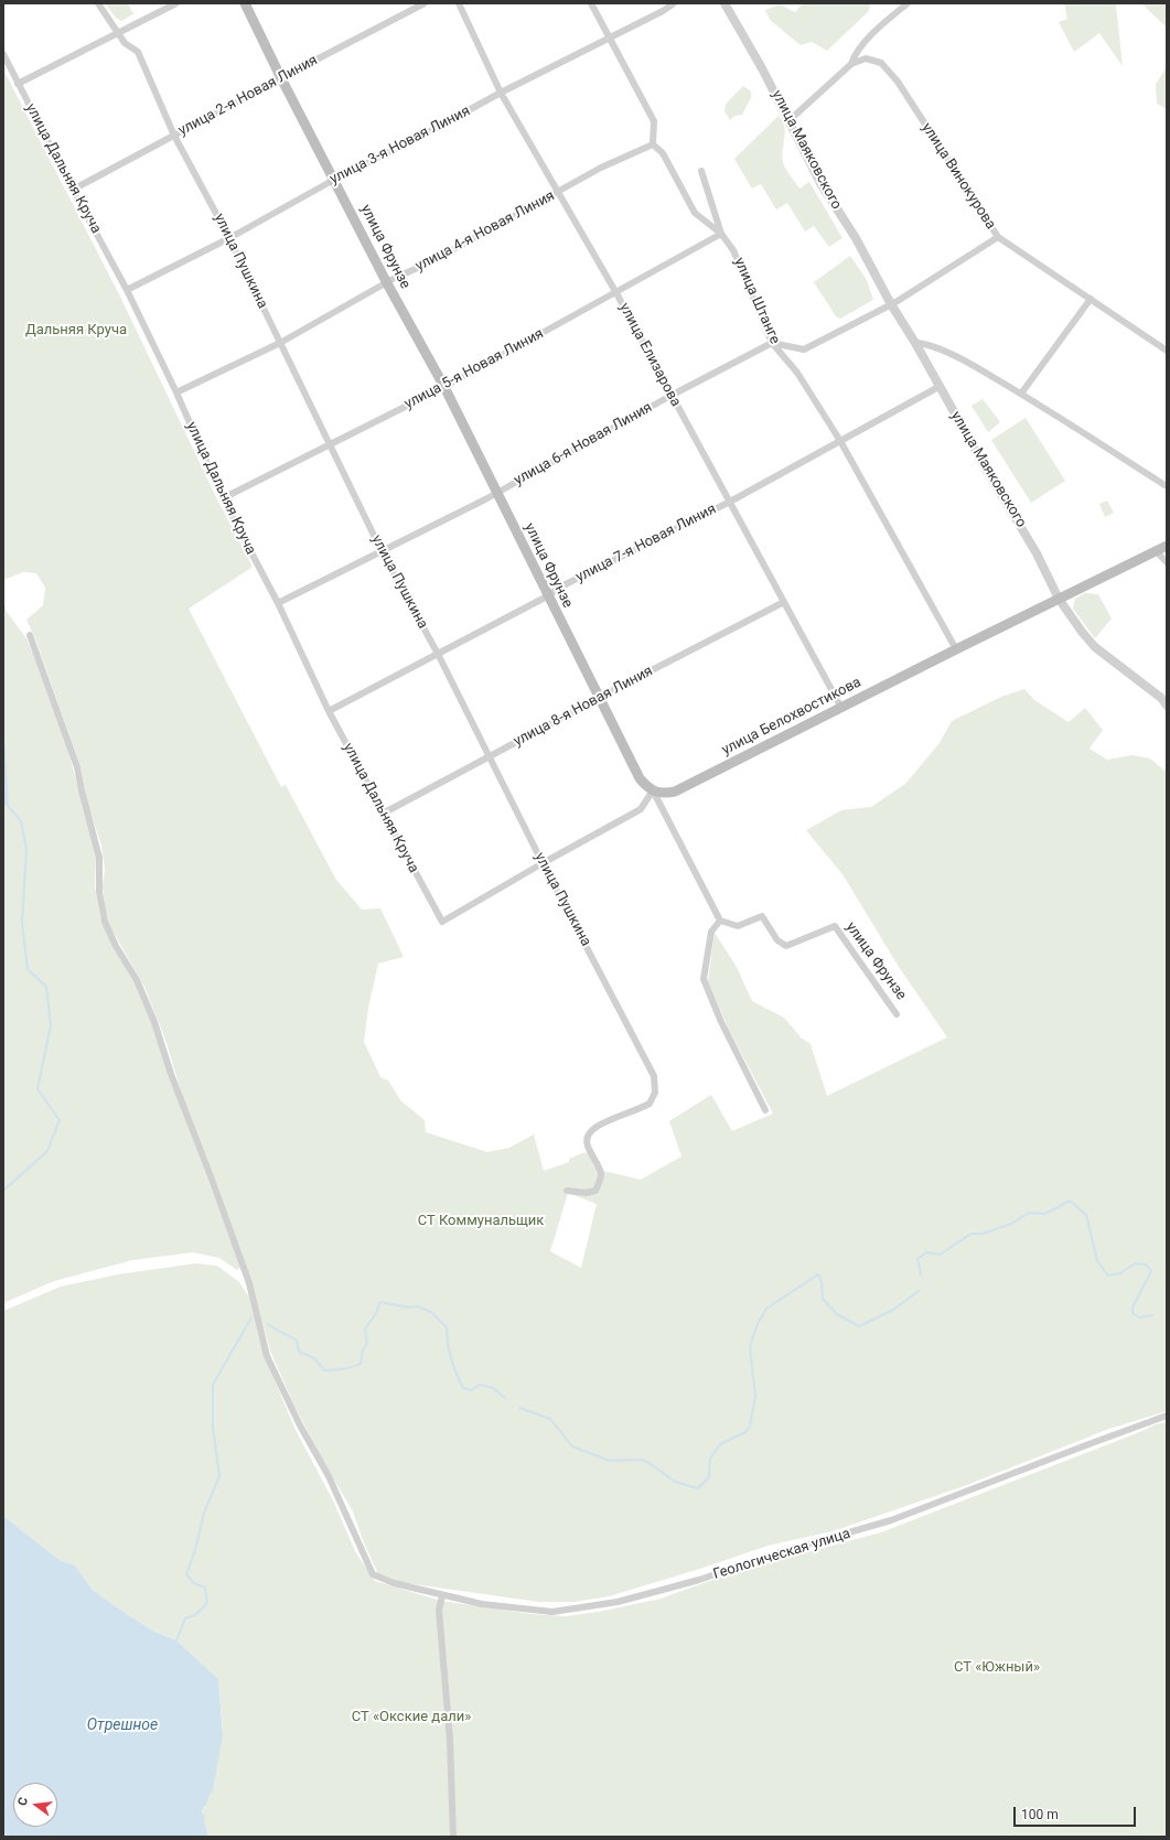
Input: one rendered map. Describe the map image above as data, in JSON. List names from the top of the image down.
{
  "streets": {
    "main road": ["улица Фрунзе", "улица Белохвостикова"],
    "street": [
      "улица 2-я Новая Линия",
      "улица 3-я Новая Линия",
      "улица Маяковского",
      "улица Дальняя Круча",
      "улица Винокурова",
      "улица 4-я Новая Линия",
      "улица Пушкина",
      "улица Штанге",
      "улица Елизарова",
      "улица 5-я Новая Линия",
      "улица 6-я Новая Линия",
      "улица 7-я Новая Линия",
      "улица 8-я Новая Линия",
      "Геологическая улица"
    ]
  },
  "crossings": [
    ["улица 2-я Новая Линия", "улица Дальняя Круча"],
    ["улица 2-я Новая Линия", "улица Фрунзе"],
    ["улица 2-я Новая Линия", "улица Пушкина"],
    ["улица 3-я Новая Линия", "улица Дальняя Круча"],
    ["улица 3-я Новая Линия", "улица Фрунзе"],
    ["улица 3-я Новая Линия", "улица Пушкина"],
    ["улица 3-я Новая Линия", "улица Елизарова"],
    ["улица Маяковского", "улица Винокурова"],
    ["улица Маяковского", "улица 7-я Новая Линия"],
    ["улица Маяковского", "улица Белохвостикова"],
    ["улица Дальняя Круча", "улица 4-я Новая Линия"],
    ["улица Дальняя Круча", "улица Пушкина"],
    ["улица Дальняя Круча", "улица 5-я Новая Линия"],
    ["улица Дальняя Круча", "улица 6-я Новая Линия"],
    ["улица Дальняя Круча", "улица 7-я Новая Линия"],
    ["улица Дальняя Круча", "улица 8-я Новая Линия"],
    ["улица 4-я Новая Линия", "улица Фрунзе"],
    ["улица 4-я Новая Линия", "улица Пушкина"],
    ["улица 4-я Новая Линия", "улица Штанге"],
    ["улица 4-я Новая Линия", "улица Елизарова"],
    ["улица Фрунзе", "улица 5-я Новая Линия"],
    ["улица Фрунзе", "улица 6-я Новая Линия"],
    ["улица Фрунзе", "улица 7-я Новая Линия"],
    ["улица Фрунзе", "улица 8-я Новая Линия"],
    ["улица Фрунзе", "улица Белохвостикова"],
    ["улица Пушкина", "улица 5-я Новая Линия"],
    ["улица Пушкина", "улица 6-я Новая Линия"],
    ["улица Пушкина", "улица 7-я Новая Линия"],
    ["улица Пушкина", "улица 8-я Новая Линия"],
    ["улица Штанге", "улица 5-я Новая Линия"],
    ["улица Штанге", "улица 6-я Новая Линия"],
    ["улица Штанге", "улица 7-я Новая Линия"],
    ["улица Штанге", "улица Белохвостикова"],
    ["улица Елизарова", "улица 5-я Новая Линия"],
    ["улица Елизарова", "улица 6-я Новая Линия"],
    ["улица Елизарова", "улица 7-я Новая Линия"],
    ["улица Елизарова", "улица 8-я Новая Линия"],
    ["улица Елизарова", "улица Белохвостикова"]
  ],
  "water": ["Отрешное"],
  "parks": [
    "Дальняя Круча",
    "СТ Коммунальщик",
    "СТ «Южный»",
    "СТ «Окские дали»"
  ],
  "scale_bar": "100 m",
  "north": "left"
}
